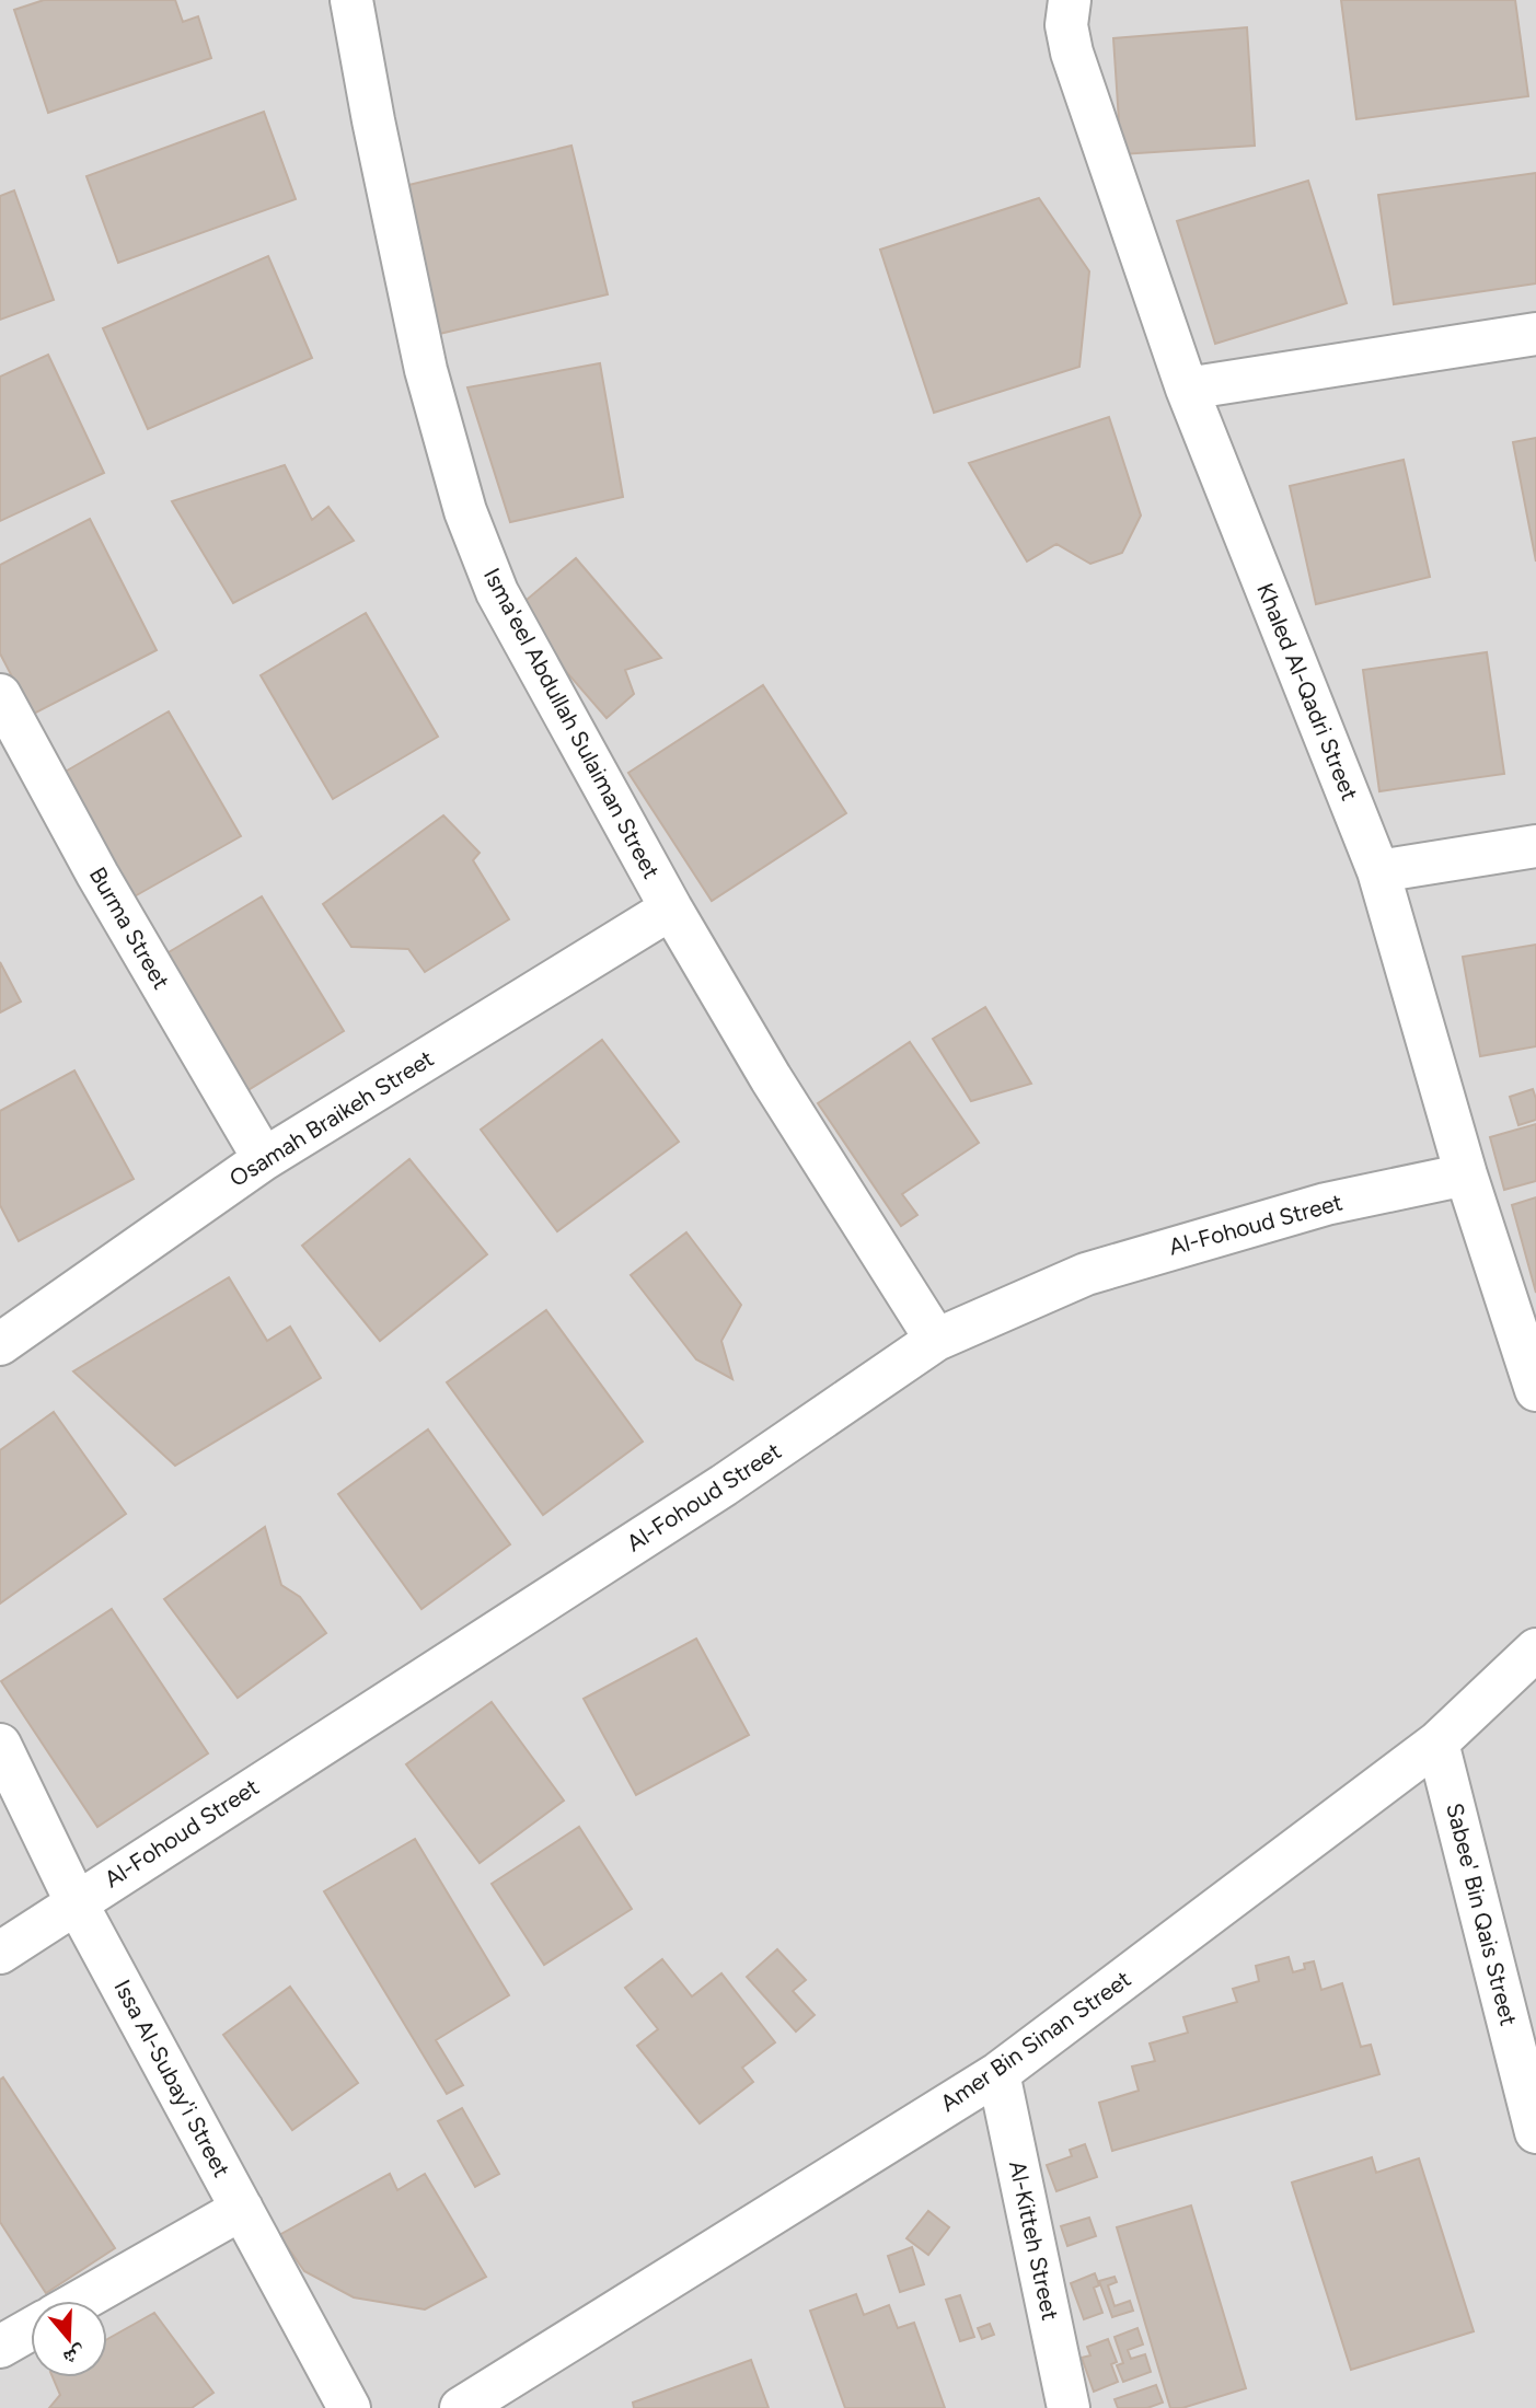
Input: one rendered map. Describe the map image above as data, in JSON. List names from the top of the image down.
{
  "streets": {
    "street": [
      "Khaled Al-Qadri Street",
      "Isma'eel Abdullah Sulaiman Street",
      "Burma Street",
      "Osamah Braikeh Street",
      "Al-Fohoud Street",
      "Sabee' Bin Qais Street",
      "Amer Bin Sinan Street",
      "Issa Al-Subay'i Street",
      "Al-Kitteh Street"
    ]
  },
  "crossings": [
    ["Khaled Al-Qadri Street", "Al-Fohoud Street"],
    ["Isma'eel Abdullah Sulaiman Street", "Osamah Braikeh Street"],
    ["Isma'eel Abdullah Sulaiman Street", "Al-Fohoud Street"],
    ["Burma Street", "Osamah Braikeh Street"],
    ["Al-Fohoud Street", "Issa Al-Subay'i Street"],
    ["Sabee' Bin Qais Street", "Amer Bin Sinan Street"],
    ["Amer Bin Sinan Street", "Al-Kitteh Street"]
  ],
  "north": "bottom"
}
